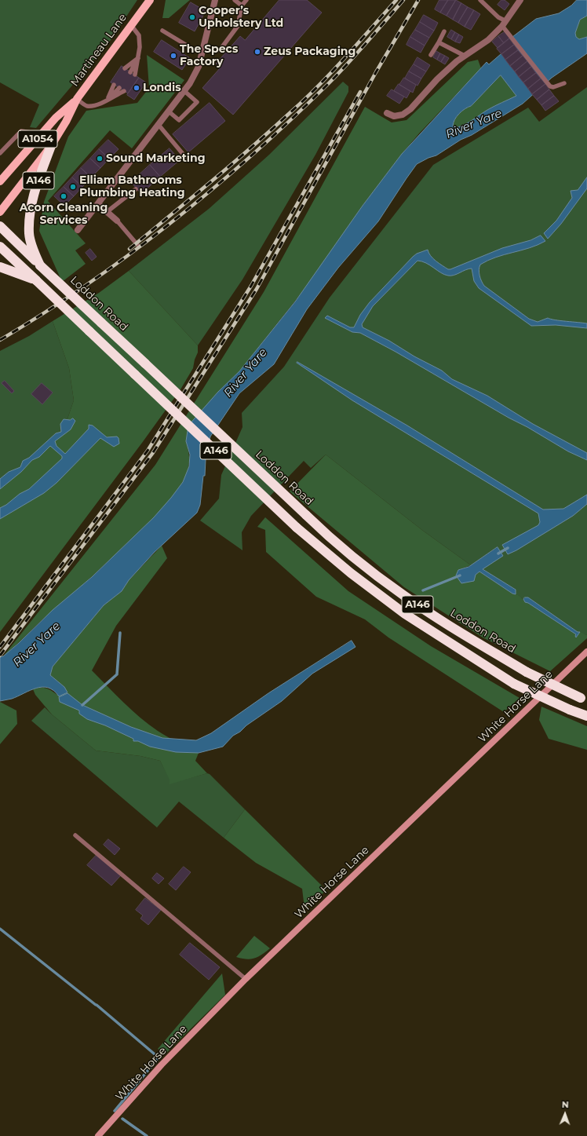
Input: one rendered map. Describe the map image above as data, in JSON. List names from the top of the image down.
{
  "streets": {
    "highway": ["A146", "Loddon Road"],
    "main road": ["Martineau Lane", "A1054"],
    "street": ["White Horse Lane"]
  },
  "crossings": [
    ["Martineau Lane", "A146"],
    ["A146", "Loddon Road"]
  ],
  "water": ["River Yare"],
  "places": [
    "Cooper’s Upholstery Ltd",
    "Zeus Packaging",
    "The Specs Factory",
    "Londis",
    "Sound Marketing",
    "Elliam Bathrooms Plumbing Heating",
    "Acorn Cleaning Services"
  ],
  "north": "top"
}
